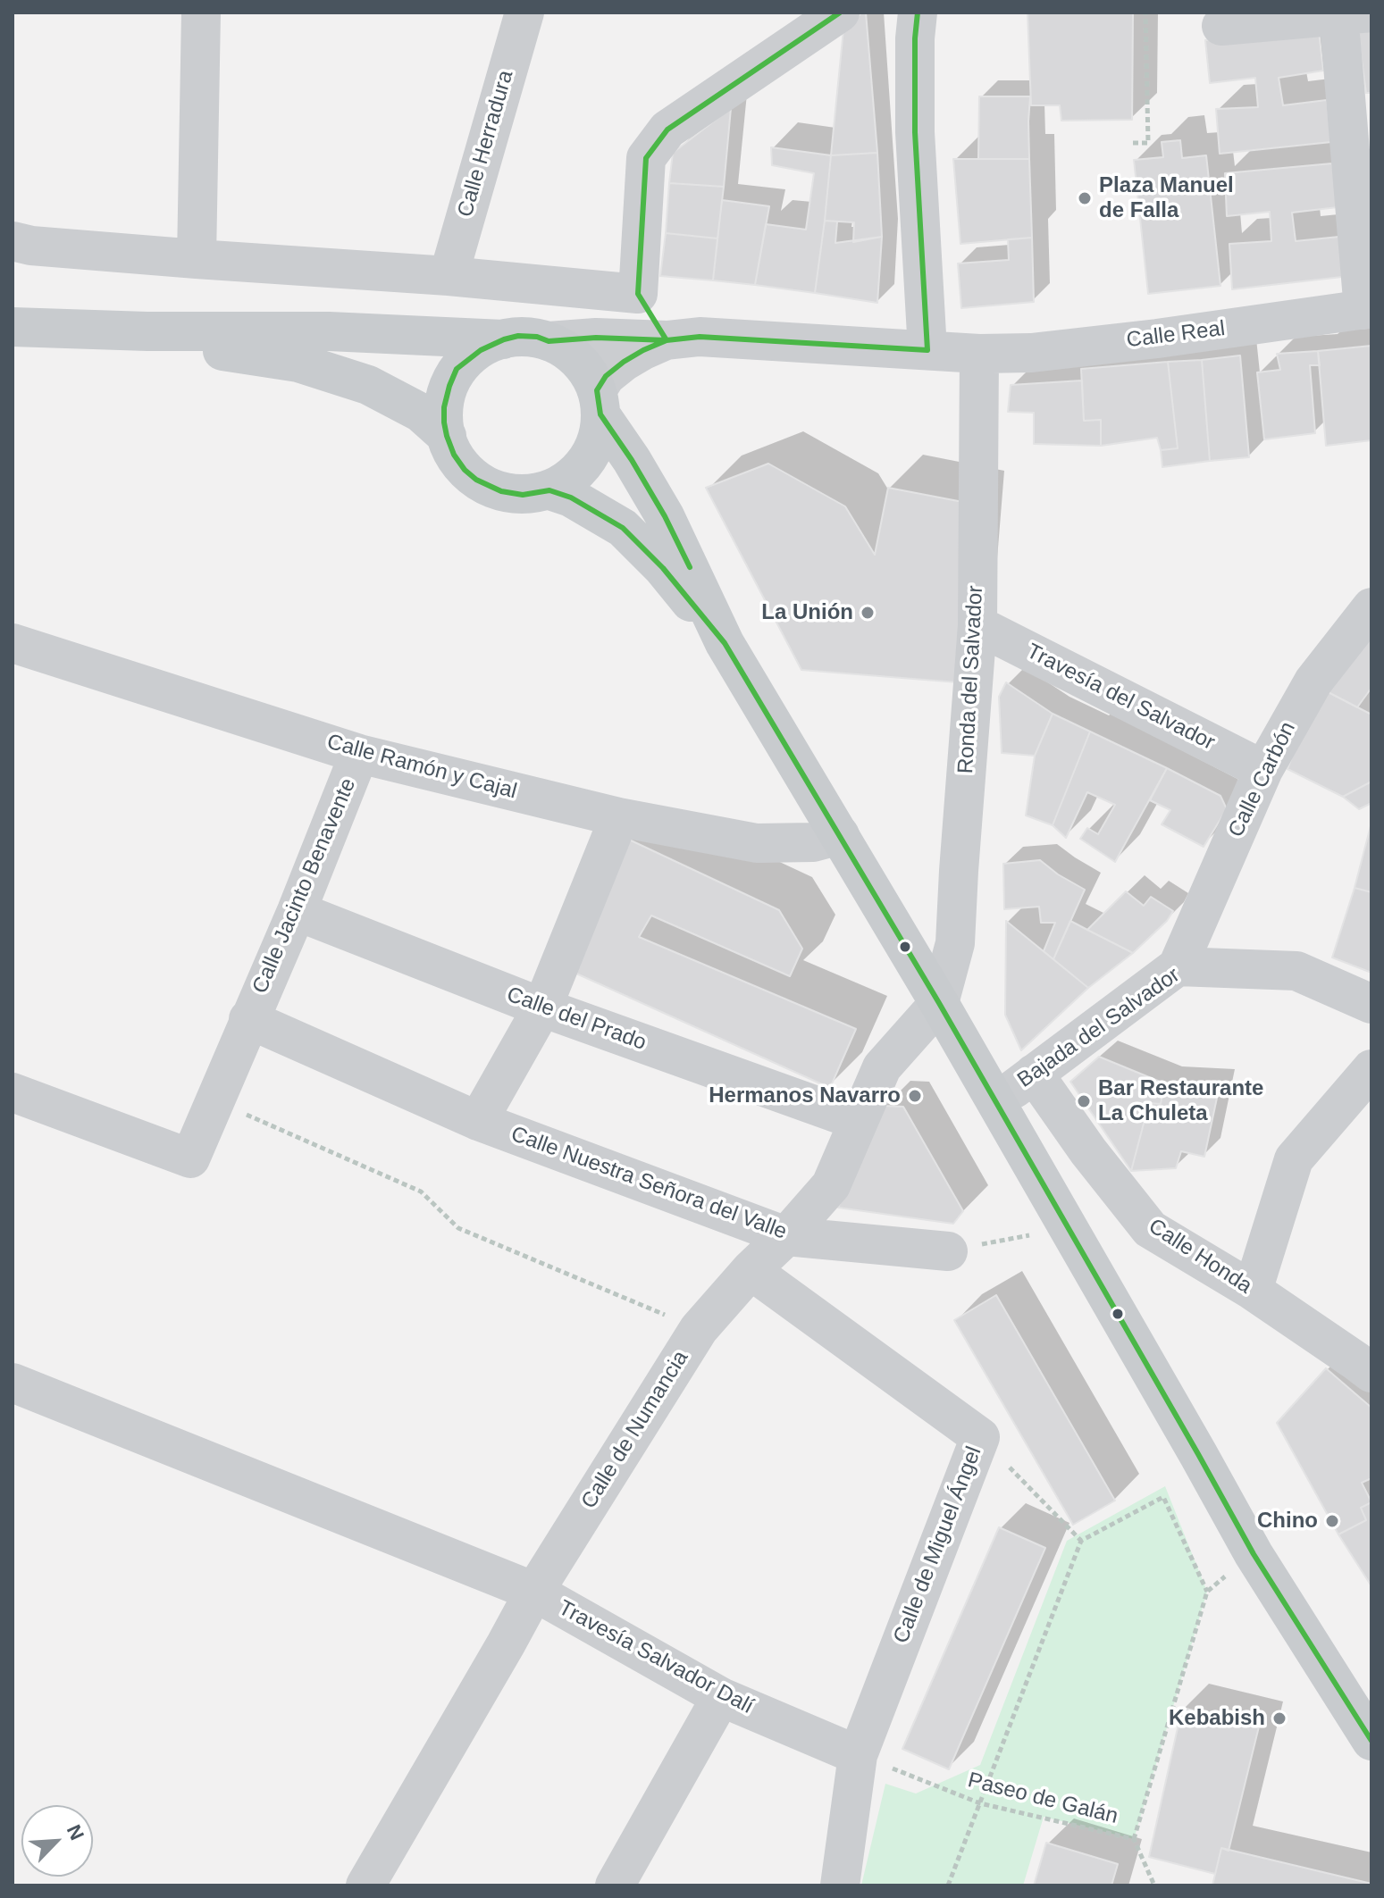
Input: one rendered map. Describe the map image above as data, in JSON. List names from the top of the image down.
{
  "streets": {
    "street": [
      "Calle Herradura",
      "Calle Real",
      "Ronda del Salvador",
      "Travesía del Salvador",
      "Calle Ramón y Cajal",
      "Calle Carbón",
      "Calle Jacinto Benavente",
      "Calle del Prado",
      "Bajada del Salvador",
      "Calle Nuestra Señora del Valle",
      "Calle Honda",
      "Calle de Numancia",
      "Calle de Miguel Ángel",
      "Travesía Salvador Dalí"
    ],
    "path": ["Paseo de Galán"]
  },
  "crossings": [
    ["Calle Real", "Ronda del Salvador"],
    ["Ronda del Salvador", "Travesía del Salvador"],
    ["Ronda del Salvador", "Calle de Numancia"],
    ["Travesía del Salvador", "Calle Carbón"],
    ["Calle Ramón y Cajal", "Calle Jacinto Benavente"],
    ["Calle Carbón", "Bajada del Salvador"],
    ["Calle Jacinto Benavente", "Calle del Prado"],
    ["Calle Jacinto Benavente", "Calle Nuestra Señora del Valle"],
    ["Calle del Prado", "Calle de Numancia"],
    ["Bajada del Salvador", "Calle Honda"],
    ["Calle Nuestra Señora del Valle", "Calle de Numancia"],
    ["Calle de Numancia", "Calle de Miguel Ángel"],
    ["Calle de Numancia", "Travesía Salvador Dalí"],
    ["Calle de Miguel Ángel", "Travesía Salvador Dalí"],
    ["Calle de Miguel Ángel", "Paseo de Galán"],
    ["Travesía Salvador Dalí", "Paseo de Galán"]
  ],
  "places": [
    "Plaza Manuel de Falla",
    "La Unión",
    "Hermanos Navarro",
    "Bar Restaurante La Chuleta",
    "Chino",
    "Kebabish"
  ],
  "north": "top right"
}
